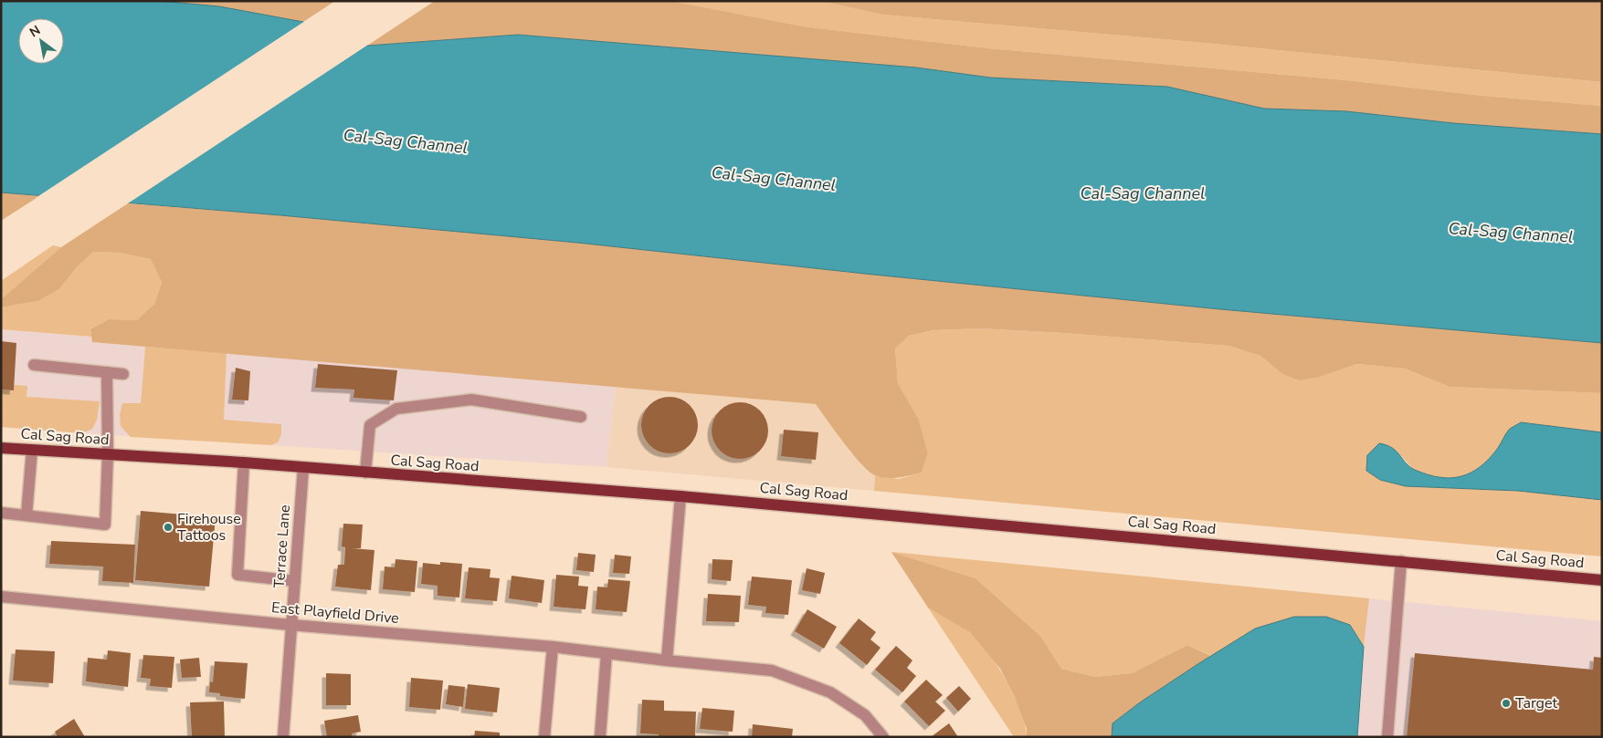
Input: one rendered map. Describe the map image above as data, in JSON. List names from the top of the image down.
{
  "streets": {
    "main road": ["Cal Sag Road"],
    "street": ["Terrace Lane", "East Playfield Drive"]
  },
  "crossings": [
    ["Cal Sag Road", "Terrace Lane"],
    ["Terrace Lane", "East Playfield Drive"]
  ],
  "water": ["Cal-Sag Channel"],
  "places": ["Firehouse Tattoos", "Target"],
  "north": "top left"
}
